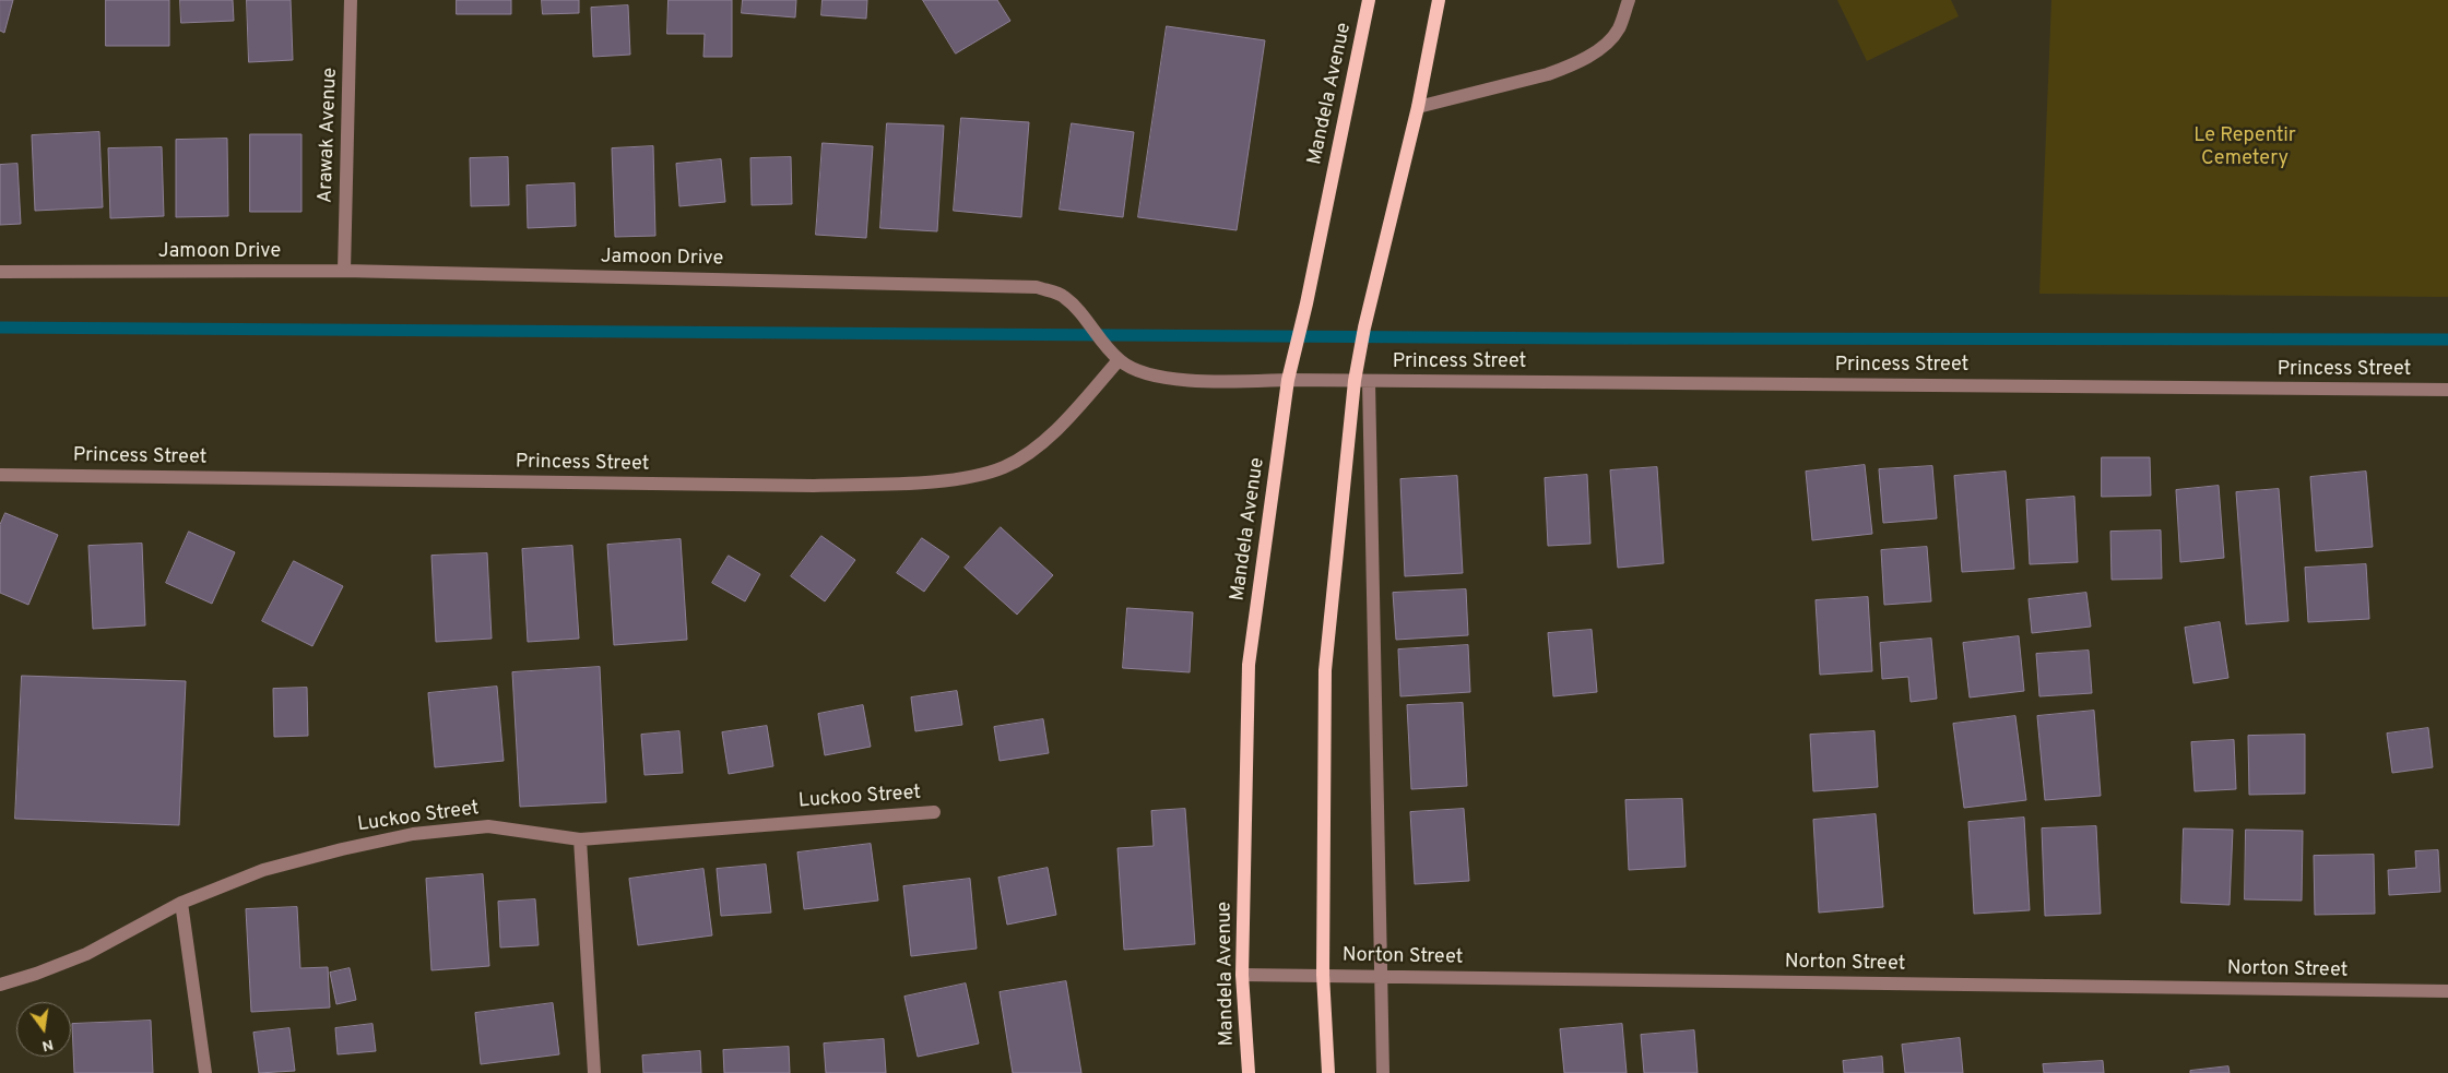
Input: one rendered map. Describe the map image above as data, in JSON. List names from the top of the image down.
{
  "streets": {
    "main road": ["Mandela Avenue"],
    "street": [
      "Arawak Avenue",
      "Jamoon Drive",
      "Princess Street",
      "Luckoo Street",
      "Norton Street"
    ]
  },
  "crossings": [
    ["Mandela Avenue", "Jamoon Drive"],
    ["Mandela Avenue", "Princess Street"],
    ["Mandela Avenue", "Norton Street"],
    ["Arawak Avenue", "Jamoon Drive"],
    ["Jamoon Drive", "Princess Street"]
  ],
  "parks": ["Le Repentir Cemetery"],
  "north": "bottom"
}
